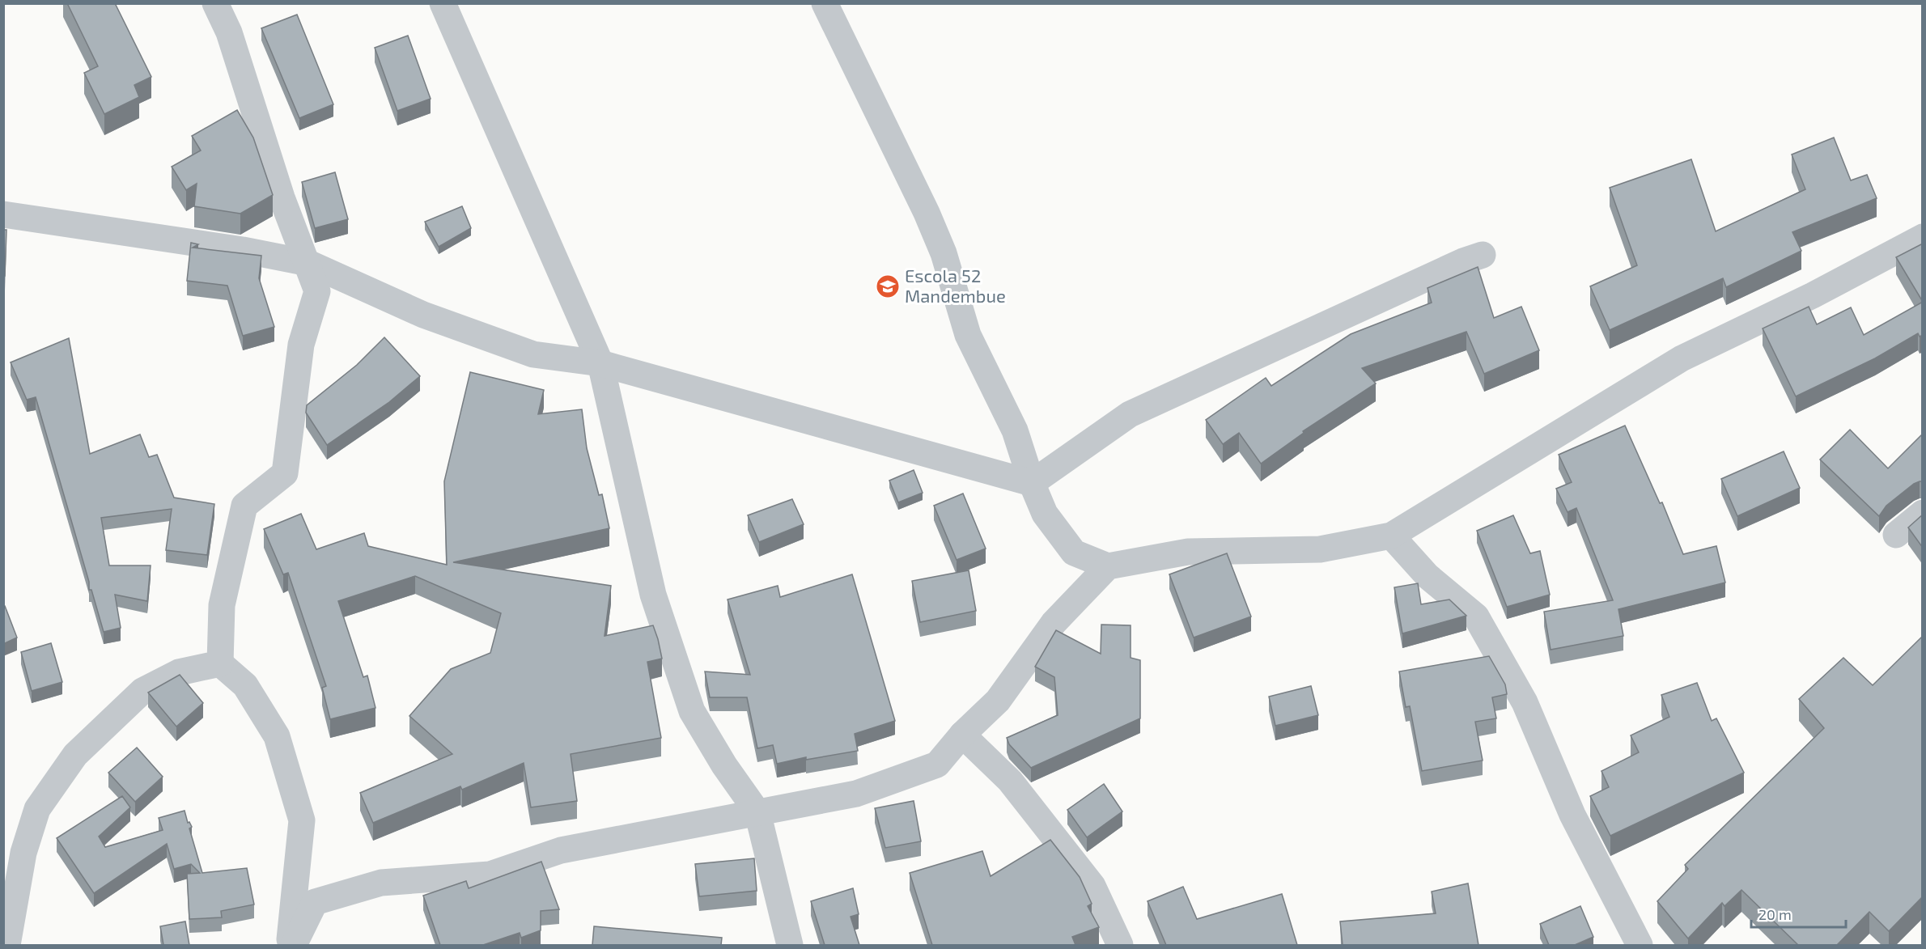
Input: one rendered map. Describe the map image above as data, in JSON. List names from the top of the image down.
{
  "places": {
    "school or university": ["Escola 52 Mandembue"]
  },
  "scale_bar": "20 m"
}
